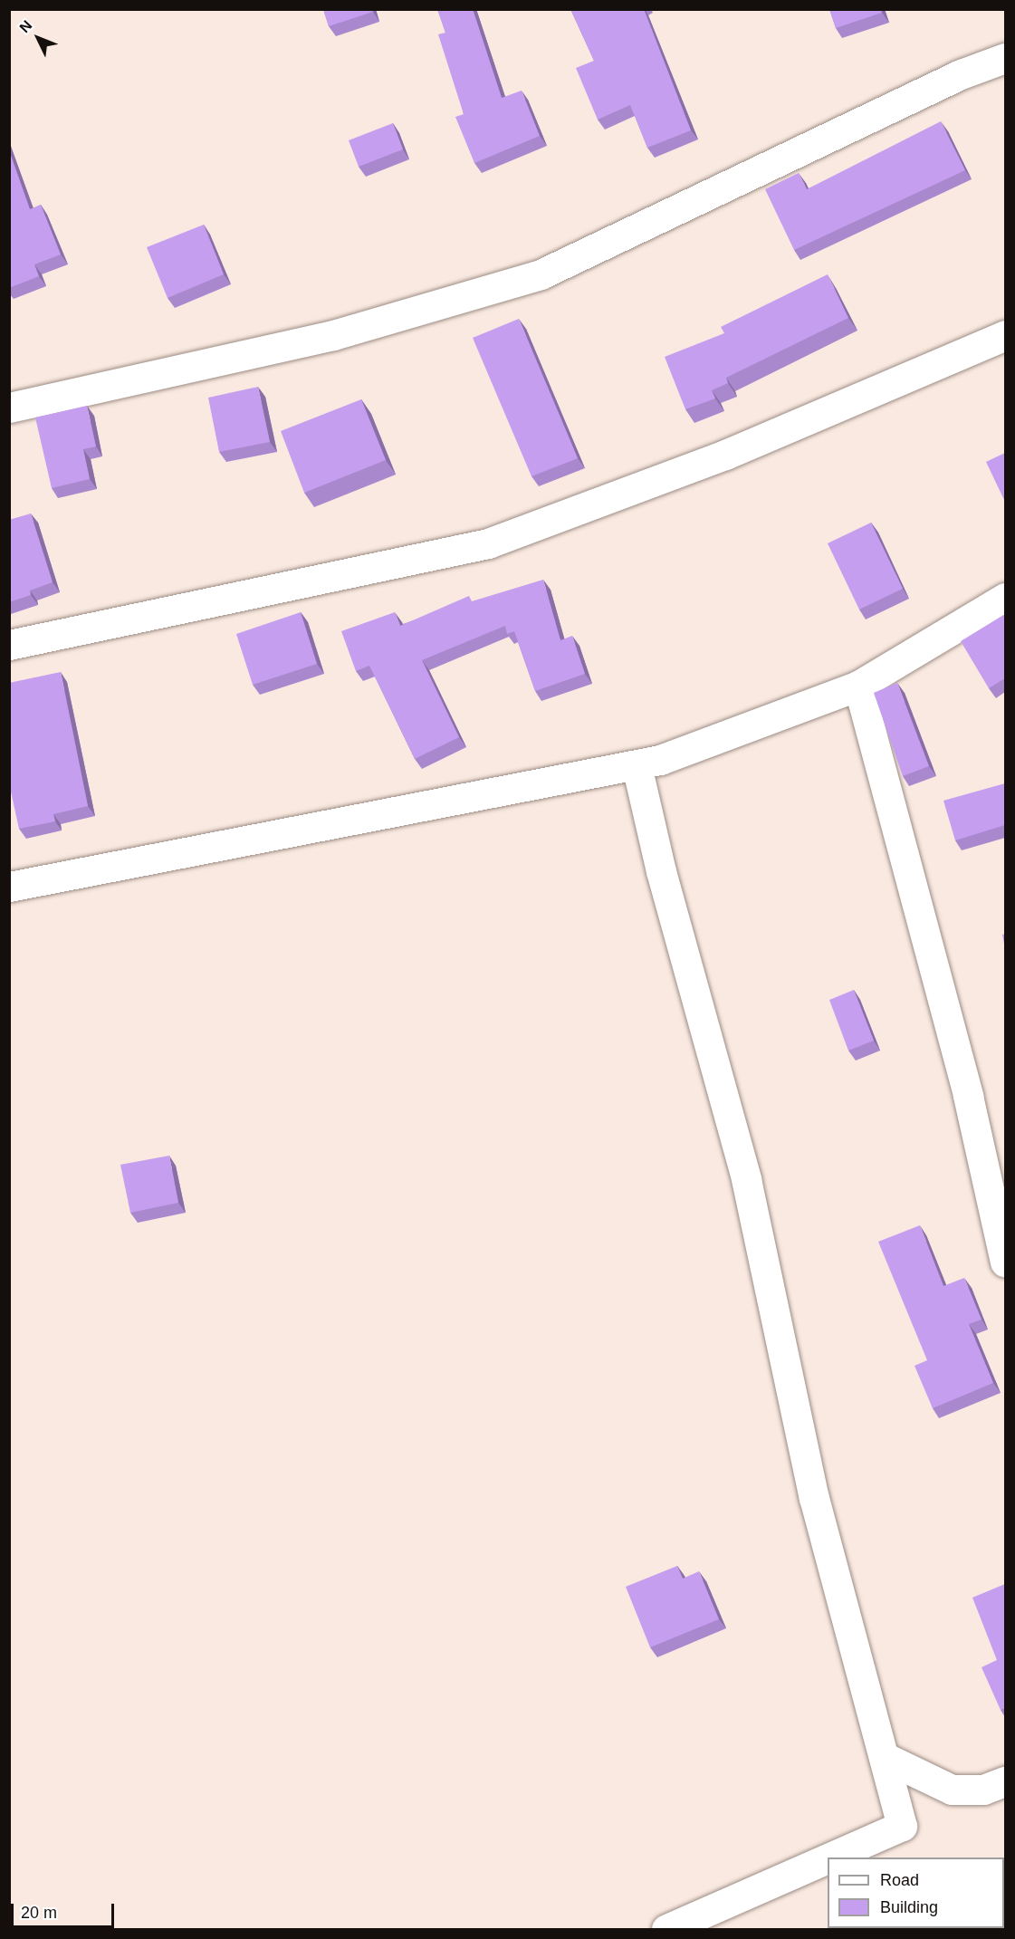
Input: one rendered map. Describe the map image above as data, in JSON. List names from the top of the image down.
{
  "legend": ["Road", "Building"],
  "scale_bar": "20 m",
  "north": "top left"
}
